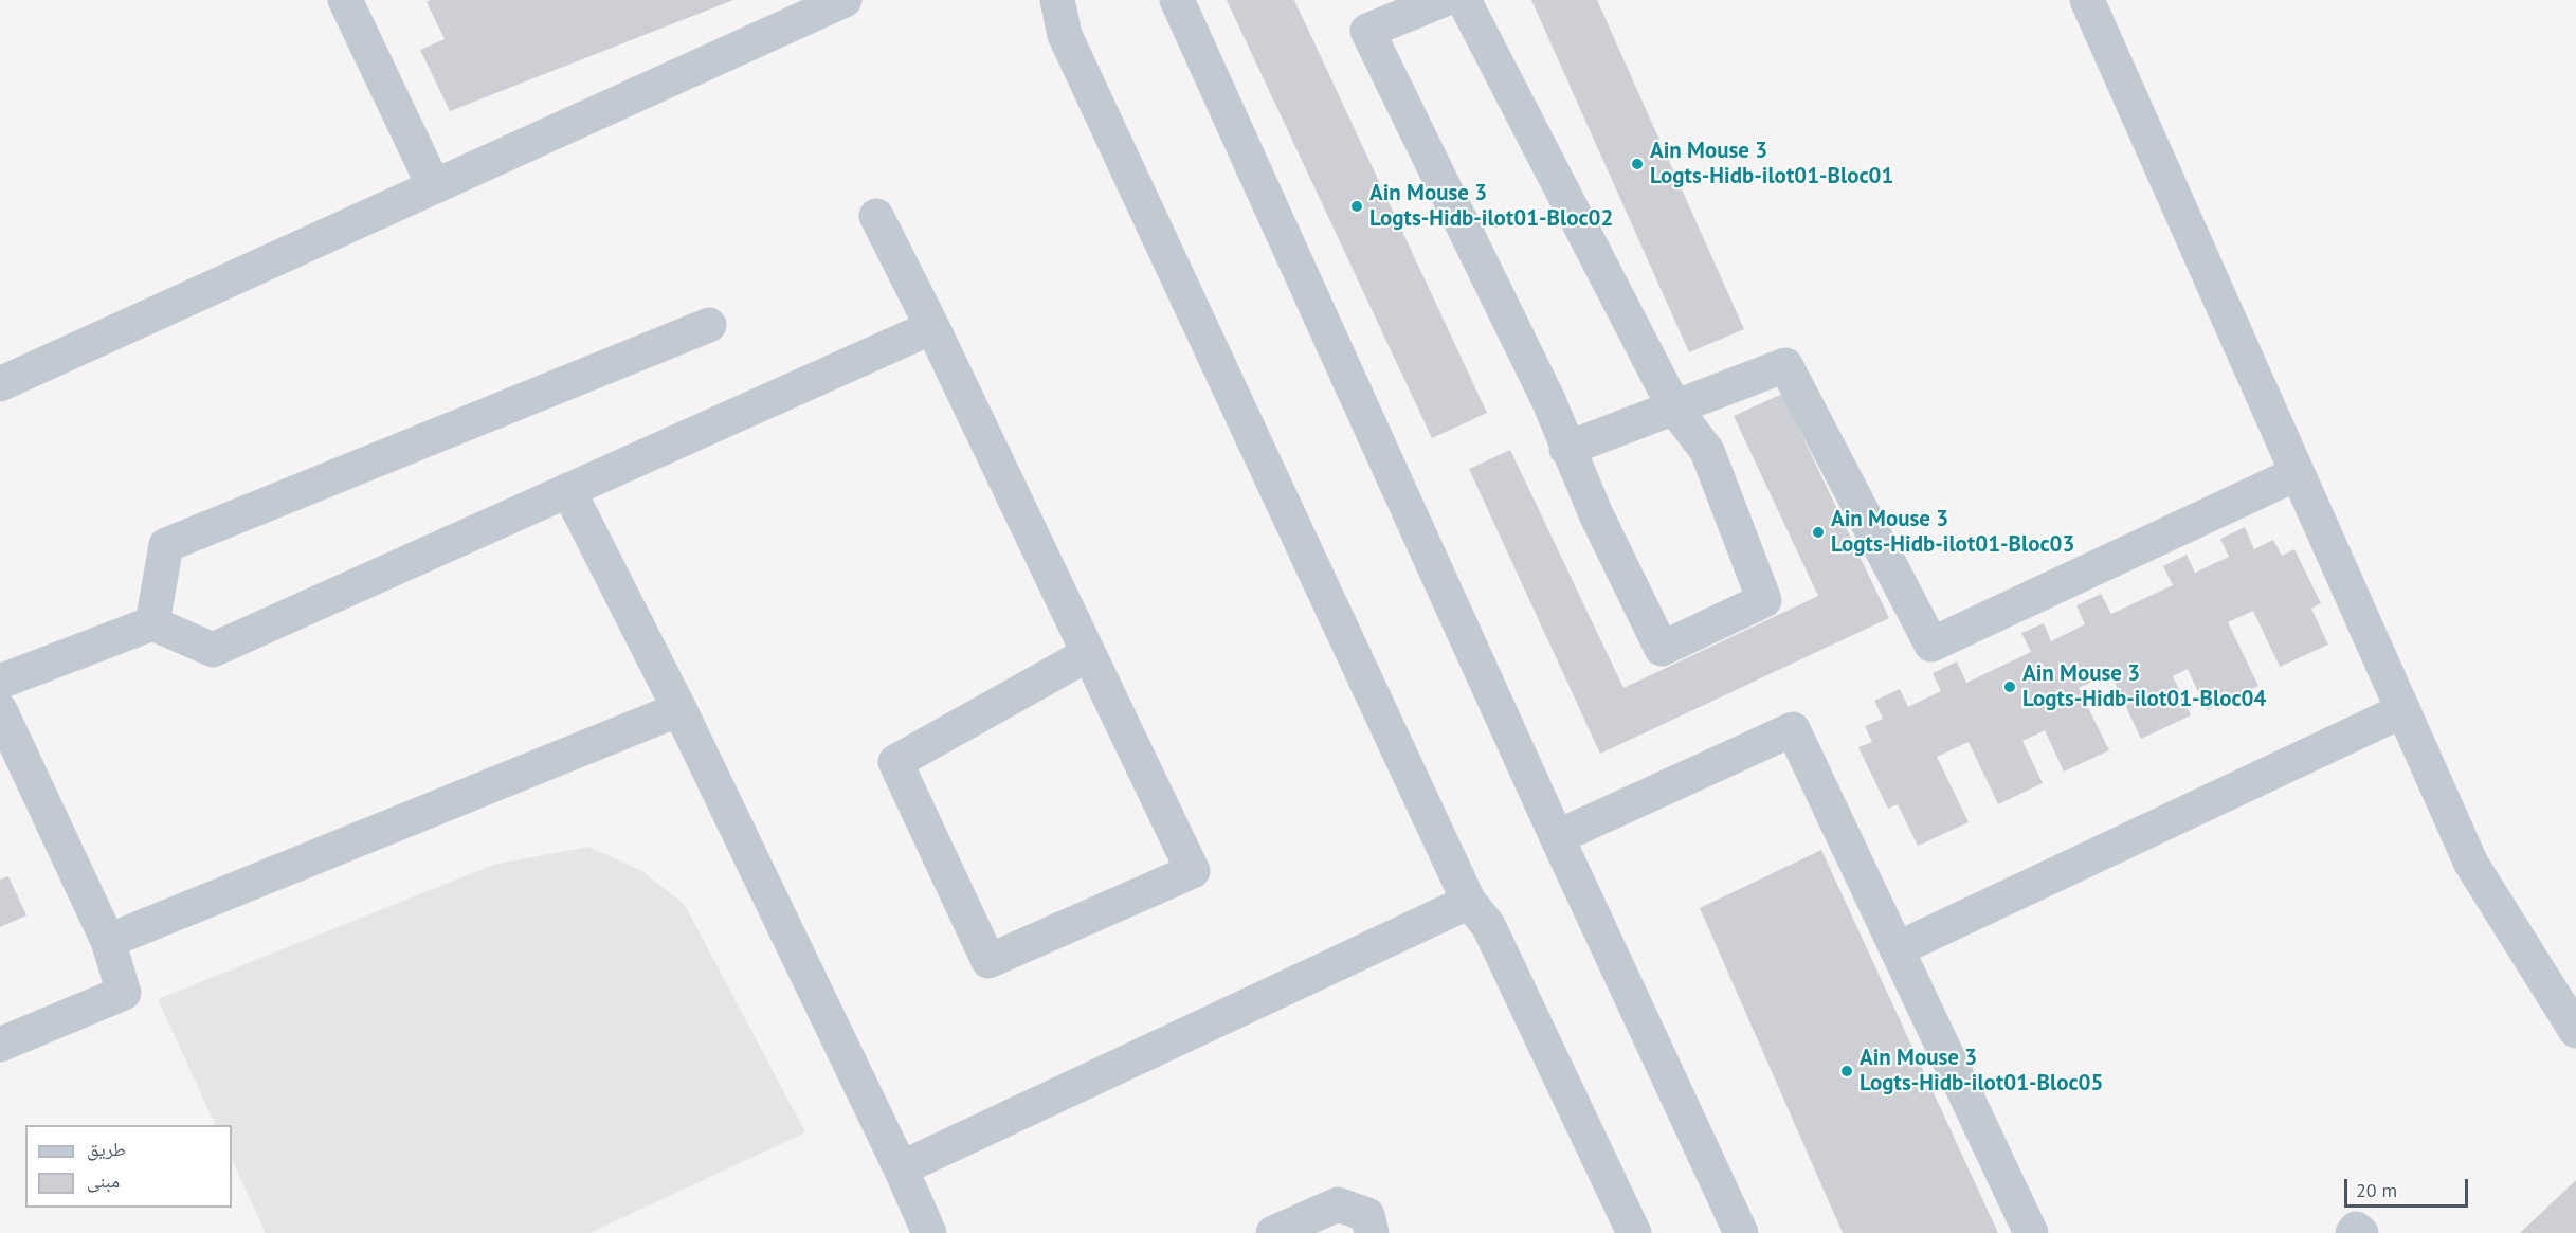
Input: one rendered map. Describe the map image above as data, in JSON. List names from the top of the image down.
{
  "places": [
    "Ain Mouse 3 Logts-Hidb-ilot01-Bloc01",
    "Ain Mouse 3 Logts-Hidb-ilot01-Bloc02",
    "Ain Mouse 3 Logts-Hidb-ilot01-Bloc03",
    "Ain Mouse 3 Logts-Hidb-ilot01-Bloc04",
    "Ain Mouse 3 Logts-Hidb-ilot01-Bloc05"
  ],
  "legend": ["طريق", "مبنى"],
  "scale_bar": "20 m"
}
